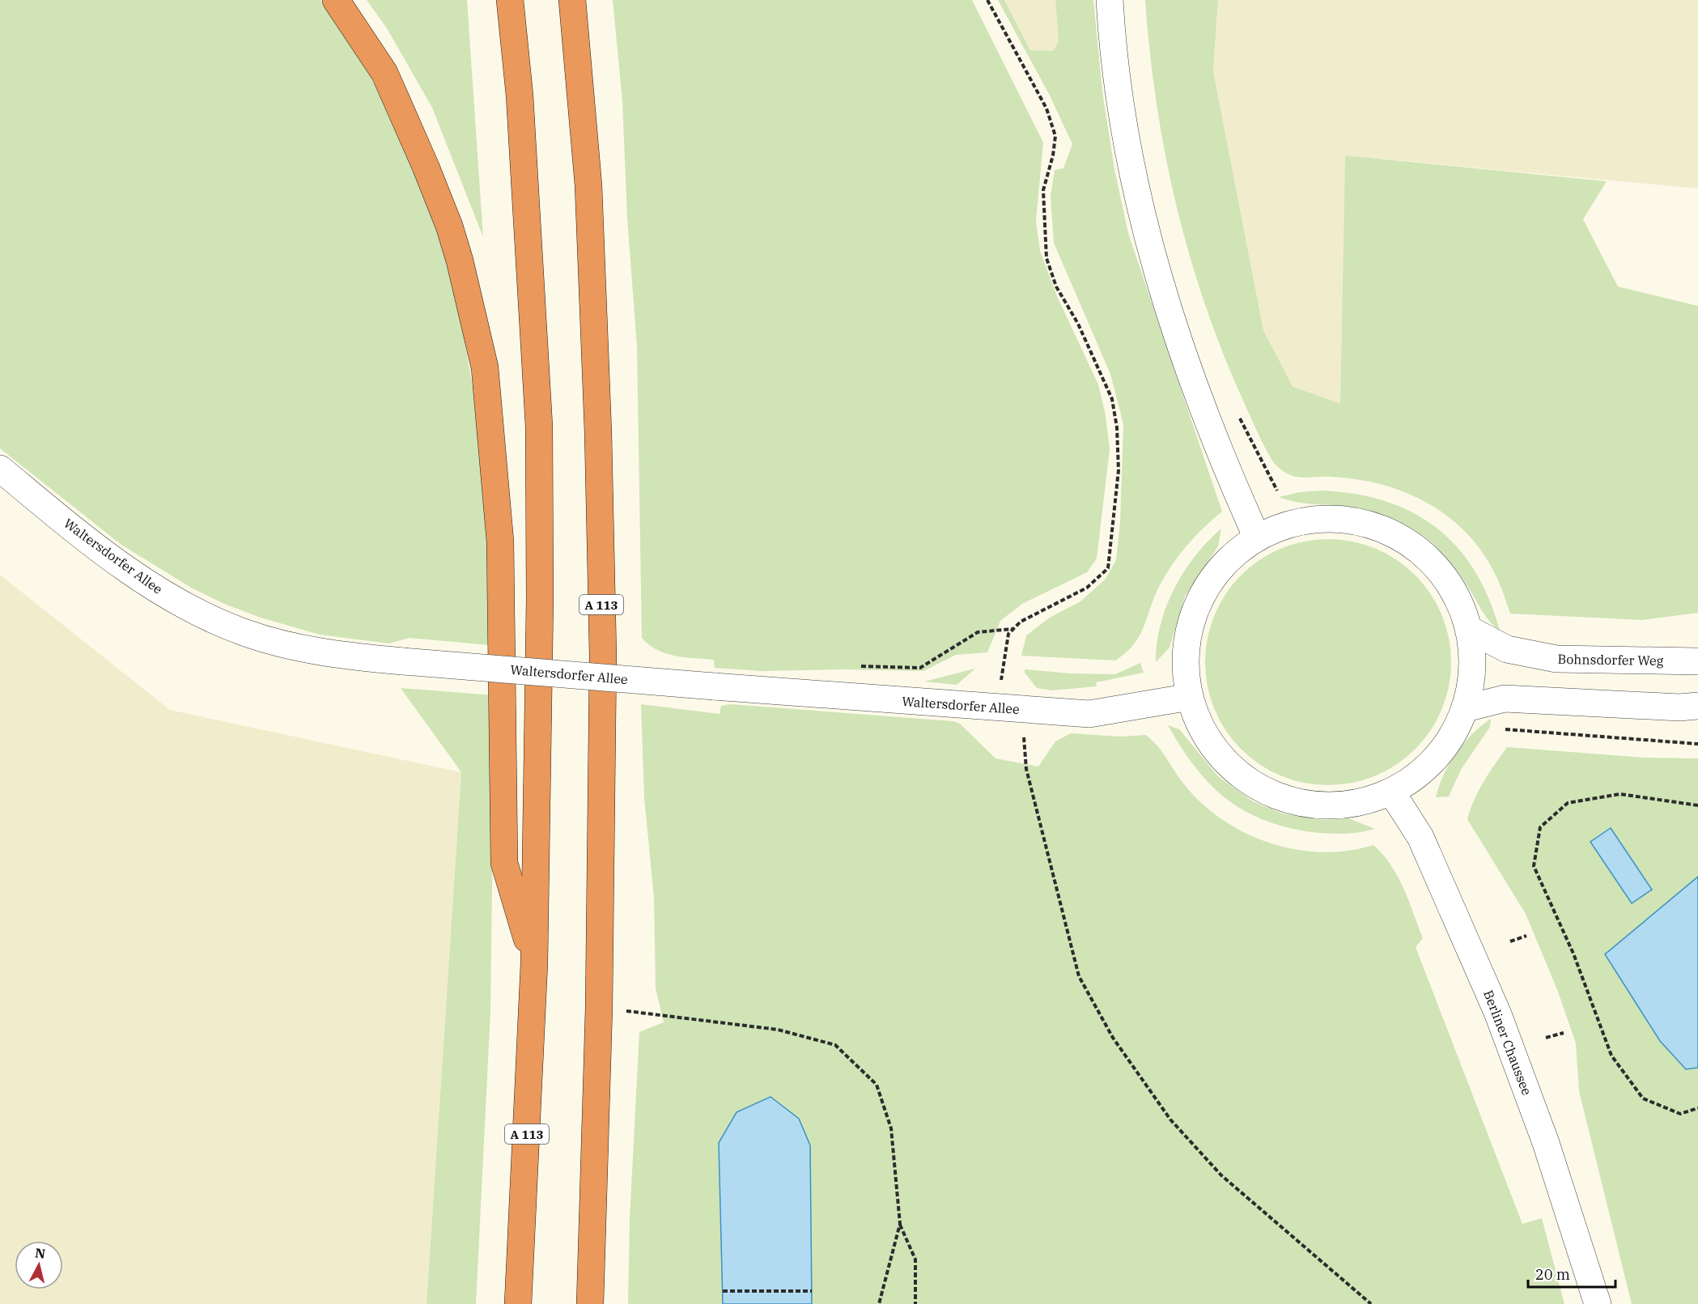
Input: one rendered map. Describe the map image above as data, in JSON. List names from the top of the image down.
{
  "streets": {
    "highway": ["A 113"],
    "street": ["Waltersdorfer Allee", "Bohnsdorfer Weg", "Berliner Chaussee"]
  },
  "scale_bar": "20 m",
  "north": "top"
}
